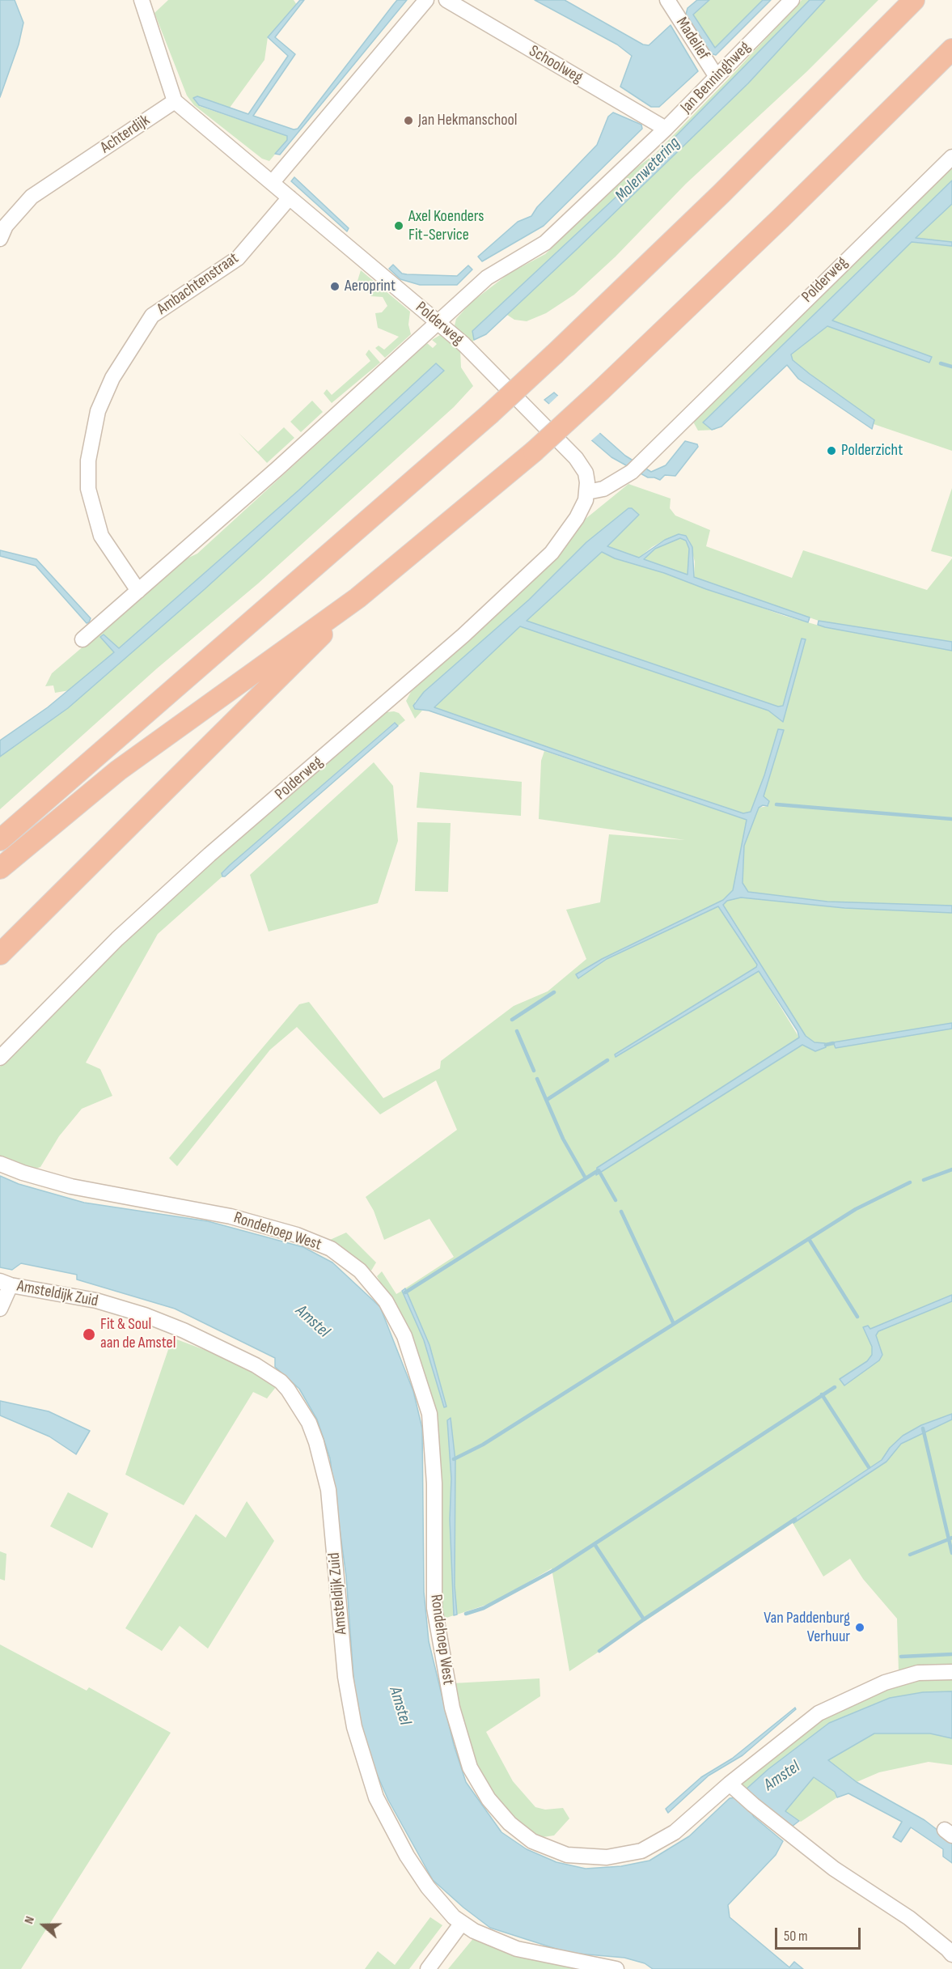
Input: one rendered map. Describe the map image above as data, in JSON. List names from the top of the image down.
{
  "streets": {
    "street": [
      "Madelief",
      "Schoolweg",
      "Jan Benninghweg",
      "Achterdijk",
      "Polderweg",
      "Ambachtenstraat",
      "Rondehoep West",
      "Amsteldijk Zuid"
    ]
  },
  "crossings": [
    ["Madelief", "Jan Benninghweg"],
    ["Schoolweg", "Jan Benninghweg"],
    ["Jan Benninghweg", "Polderweg"],
    ["Achterdijk", "Polderweg"],
    ["Polderweg", "Ambachtenstraat"]
  ],
  "water": ["Molenwetering", "Amstel"],
  "places": [
    "Jan Hekmanschool",
    "Axel Koenders Fit-Service",
    "Aeroprint",
    "Polderzicht",
    "Fit & Soul aan de Amstel",
    "Van Paddenburg Verhuur"
  ],
  "scale_bar": "50 m",
  "north": "left"
}
